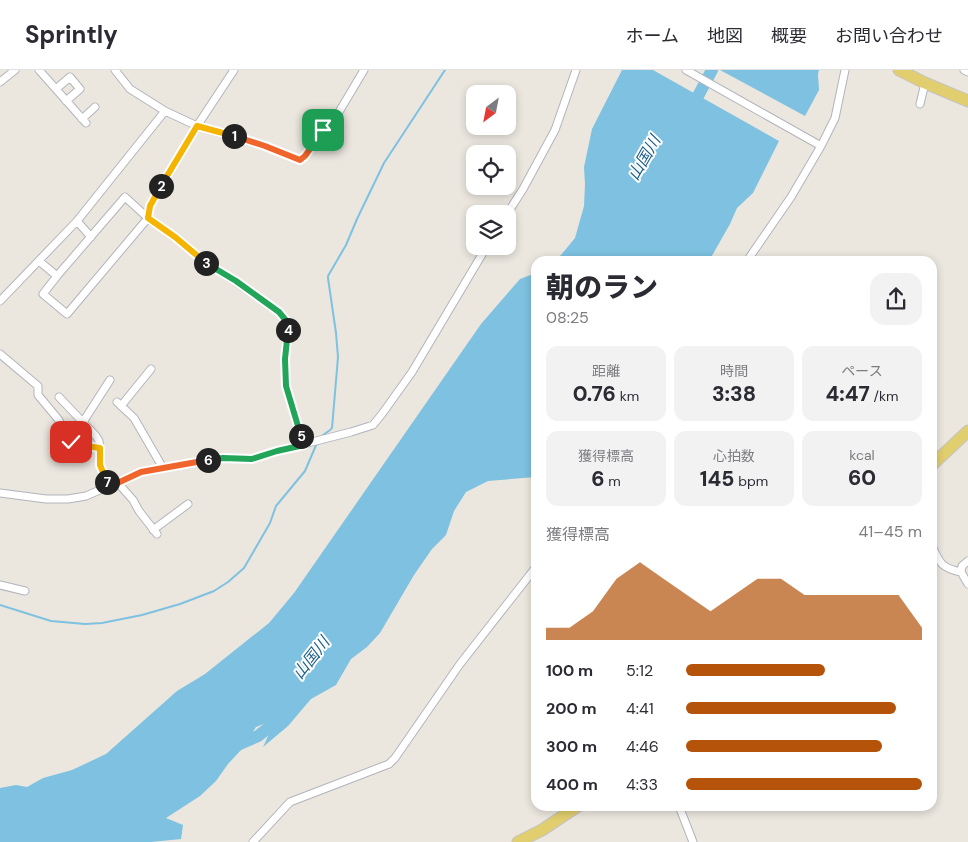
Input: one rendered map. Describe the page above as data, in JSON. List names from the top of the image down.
{
  "water": ["山国川"],
  "north": "bottom left",
  "page": {
    "header": "Sprintly",
    "nav": [
      "ホーム",
      "地図",
      "概要",
      "お問い合わせ"
    ],
    "pins": [
      "1",
      "2",
      "3",
      "4",
      "5",
      "6",
      "7"
    ],
    "heading": ["朝のラン", "08:25"],
    "stats": [
      ["距離", "0.76 km"],
      ["時間", "3:38"],
      ["ペース", "4:47 /km"],
      ["獲得標高", "6 m"],
      ["心拍数", "145 bpm"],
      ["kcal", "60"]
    ],
    "chart": ["獲得標高", "41–45 m"],
    "list": [
      {
        "name": "100 m",
        "note": "5:12"
      },
      {
        "name": "200 m",
        "note": "4:41"
      },
      {
        "name": "300 m",
        "note": "4:46"
      },
      {
        "name": "400 m",
        "note": "4:33"
      }
    ]
  }
}
